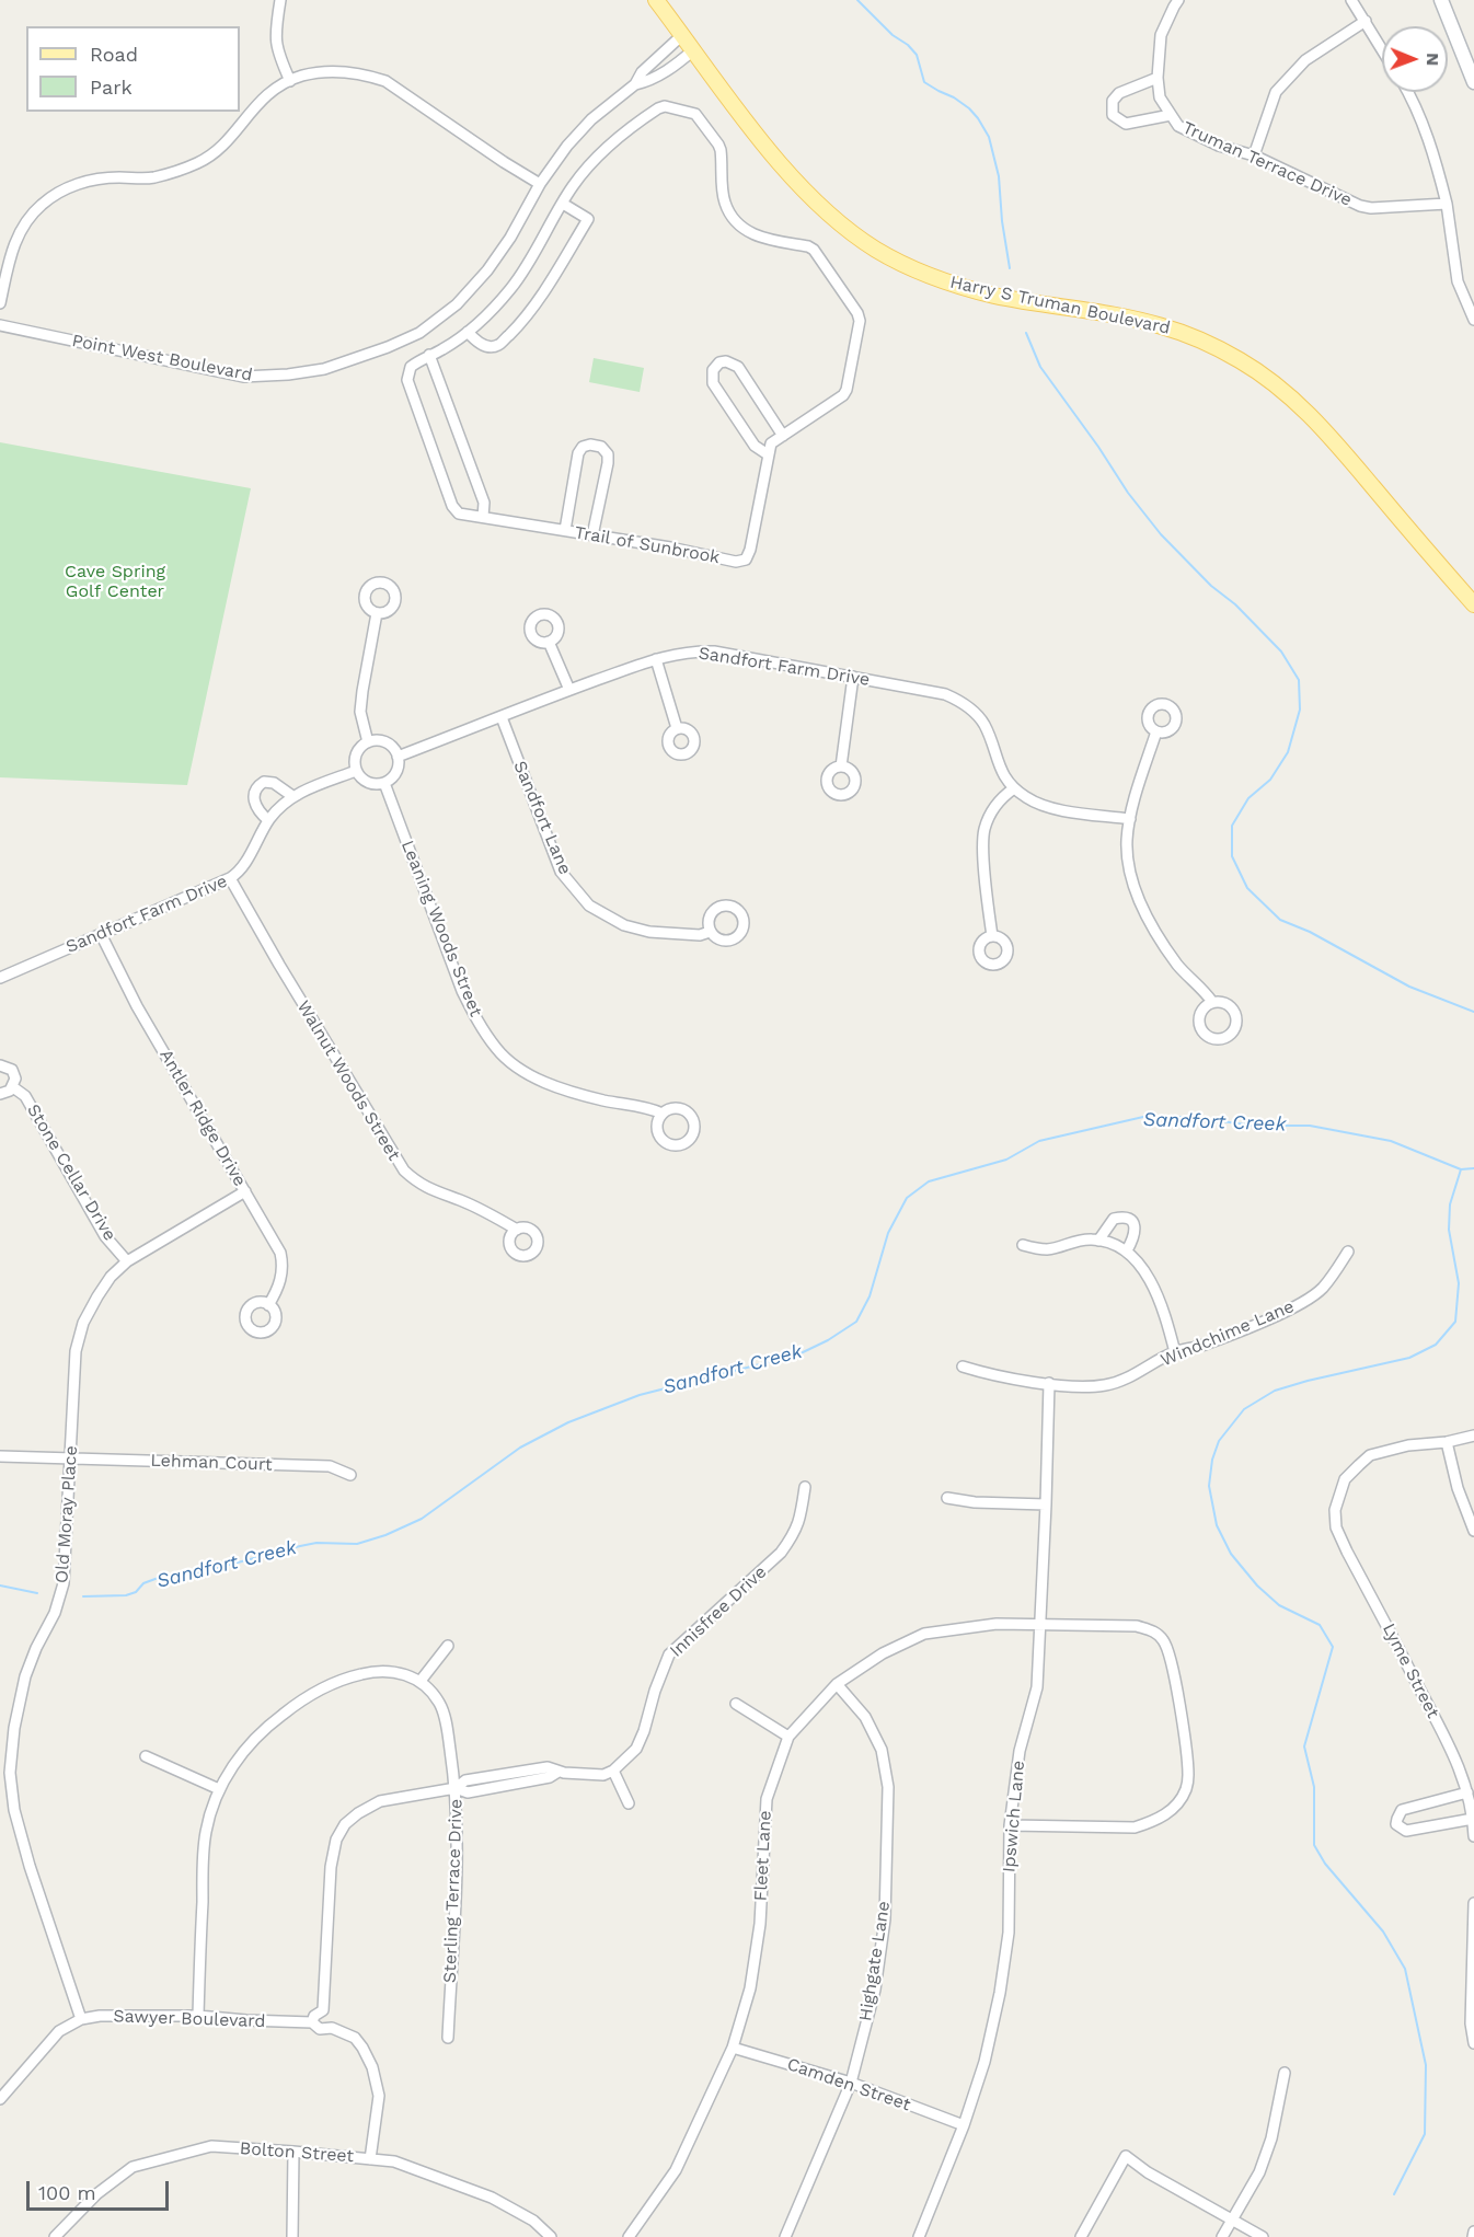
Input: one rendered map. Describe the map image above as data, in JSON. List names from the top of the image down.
{
  "streets": {
    "main road": ["Harry S Truman Boulevard"],
    "street": [
      "Truman Terrace Drive",
      "Point West Boulevard",
      "Trail of Sunbrook",
      "Sandfort Farm Drive",
      "Sandfort Lane",
      "Leaning Woods Street",
      "Walnut Woods Street",
      "Antler Ridge Drive",
      "Stone Cellar Drive",
      "Windchime Lane",
      "Lehman Court",
      "Old Moray Place",
      "Innisfree Drive",
      "Lyme Street",
      "Ipswich Lane",
      "Fleet Lane",
      "Sterling Terrace Drive",
      "Highgate Lane",
      "Sawyer Boulevard",
      "Camden Street",
      "Bolton Street"
    ]
  },
  "crossings": [
    ["Harry S Truman Boulevard", "Point West Boulevard"],
    ["Sandfort Farm Drive", "Sandfort Lane"],
    ["Sandfort Farm Drive", "Leaning Woods Street"],
    ["Sandfort Farm Drive", "Walnut Woods Street"],
    ["Sandfort Farm Drive", "Antler Ridge Drive"],
    ["Antler Ridge Drive", "Old Moray Place"],
    ["Stone Cellar Drive", "Old Moray Place"],
    ["Windchime Lane", "Ipswich Lane"],
    ["Lehman Court", "Old Moray Place"],
    ["Old Moray Place", "Sawyer Boulevard"],
    ["Ipswich Lane", "Fleet Lane"],
    ["Ipswich Lane", "Camden Street"],
    ["Fleet Lane", "Highgate Lane"],
    ["Fleet Lane", "Camden Street"],
    ["Highgate Lane", "Camden Street"],
    ["Sawyer Boulevard", "Bolton Street"]
  ],
  "water": ["Sandfort Creek"],
  "parks": ["Cave Spring Golf Center"],
  "legend": ["Road", "Park"],
  "scale_bar": "100 m",
  "north": "right"
}
